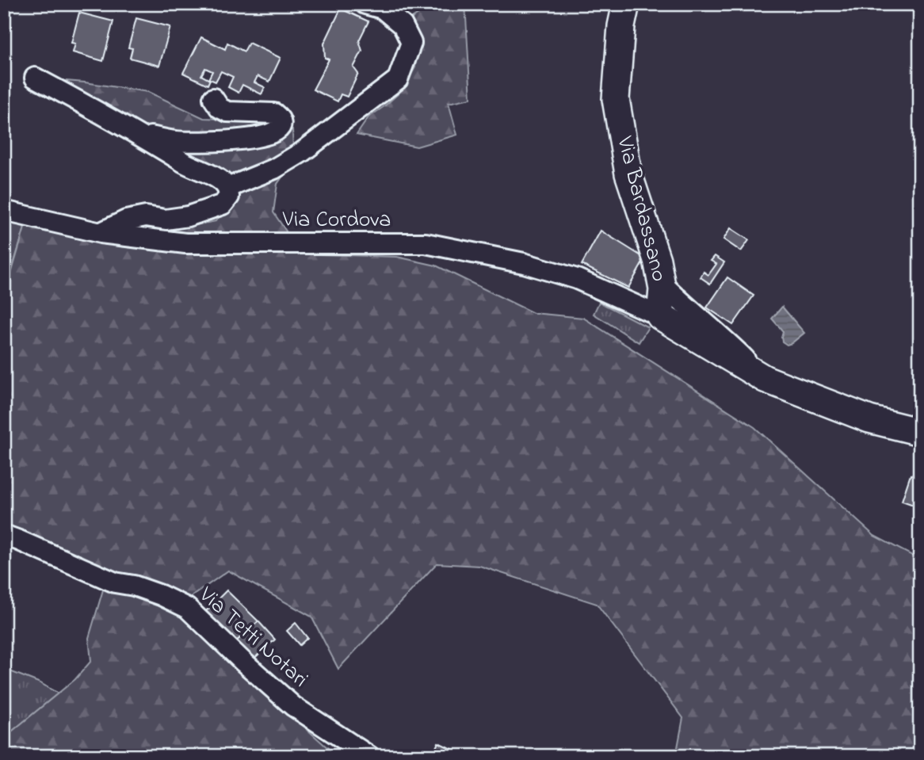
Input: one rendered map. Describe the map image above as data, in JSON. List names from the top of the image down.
{
  "streets": {
    "street": ["Via Bardassano", "Via Cordova", "Via Tetti Notari"]
  },
  "crossings": [
    ["Via Bardassano", "Via Cordova"]
  ]
}
